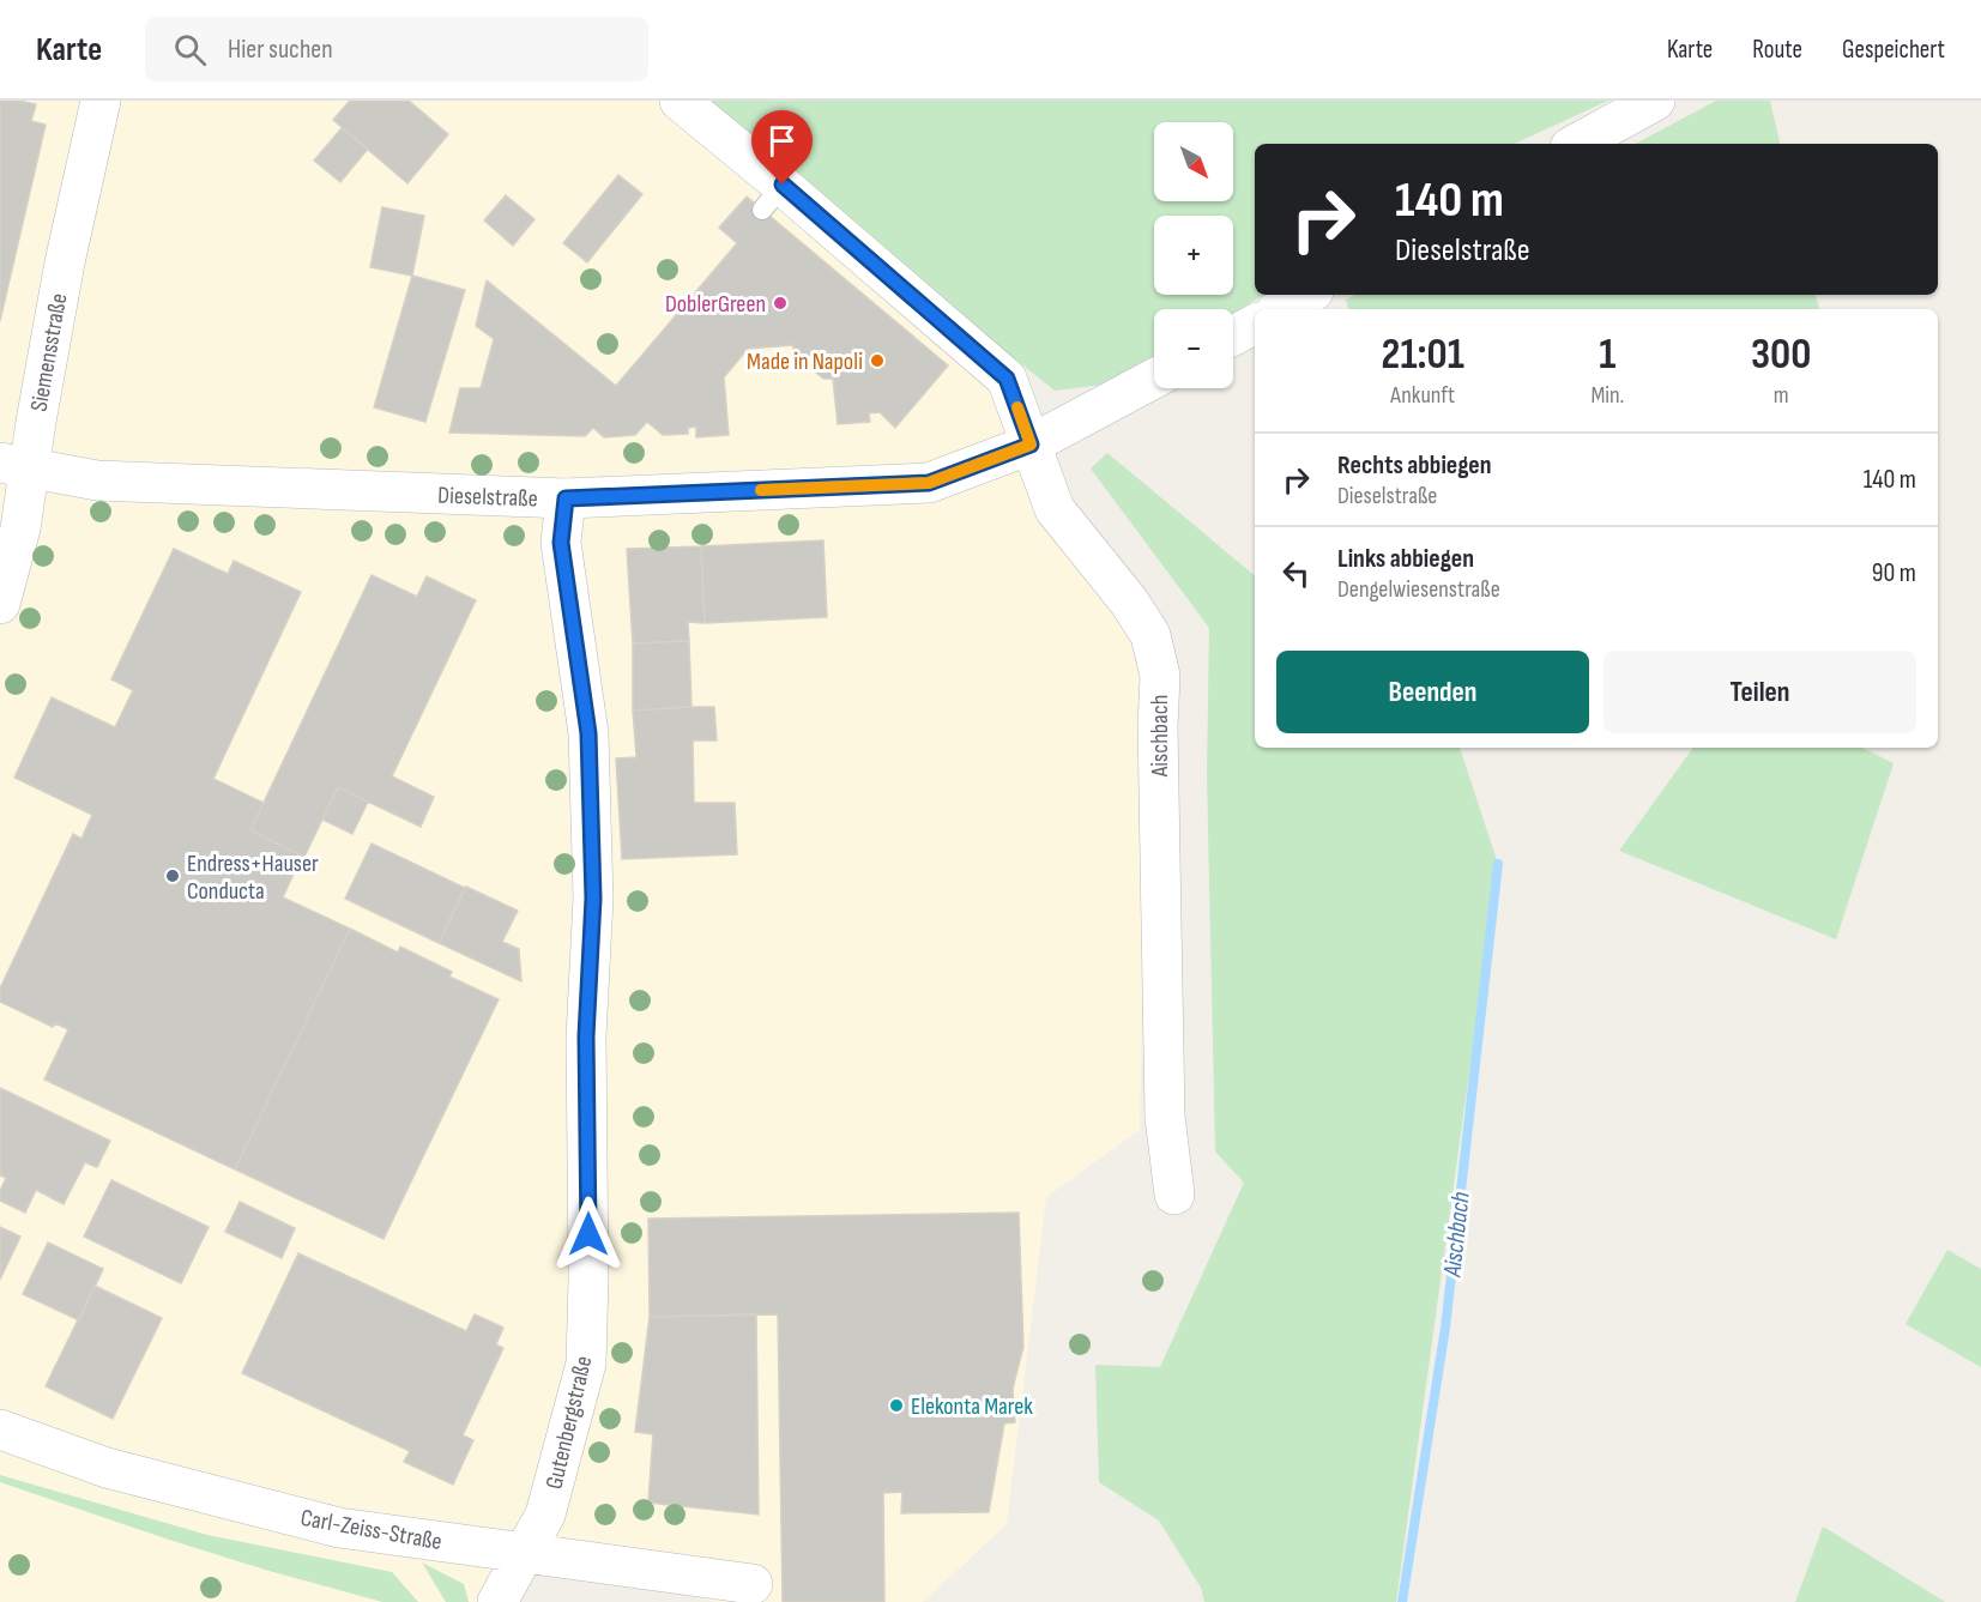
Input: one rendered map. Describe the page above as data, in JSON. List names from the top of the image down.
{
  "streets": {
    "street": [
      "Siemensstraße",
      "Dieselstraße",
      "Aischbach",
      "Gutenbergstraße",
      "Carl-Zeiss-Straße"
    ]
  },
  "crossings": [
    ["Siemensstraße", "Dieselstraße"],
    ["Dieselstraße", "Aischbach"],
    ["Dieselstraße", "Gutenbergstraße"],
    ["Gutenbergstraße", "Carl-Zeiss-Straße"]
  ],
  "water": ["Aischbach"],
  "places": [
    "DoblerGreen",
    "Made in Napoli",
    "Endress+Hauser Conducta",
    "Elekonta Marek"
  ],
  "north": "bottom right",
  "page": {
    "header": "Karte",
    "search": "Hier suchen",
    "nav": ["Karte", "Route", "Gespeichert"],
    "map_buttons": ["+", "−"],
    "turn": ["140 m", "Dieselstraße"],
    "eta": [
      "21:01",
      "Ankunft",
      "1",
      "Min.",
      "300",
      "m"
    ],
    "list": [
      {
        "name": "Rechts abbiegen",
        "note": "Dieselstraße",
        "value": "140 m"
      },
      {
        "name": "Links abbiegen",
        "note": "Dengelwiesenstraße",
        "value": "90 m"
      }
    ],
    "buttons": ["Beenden", "Teilen"]
  }
}
